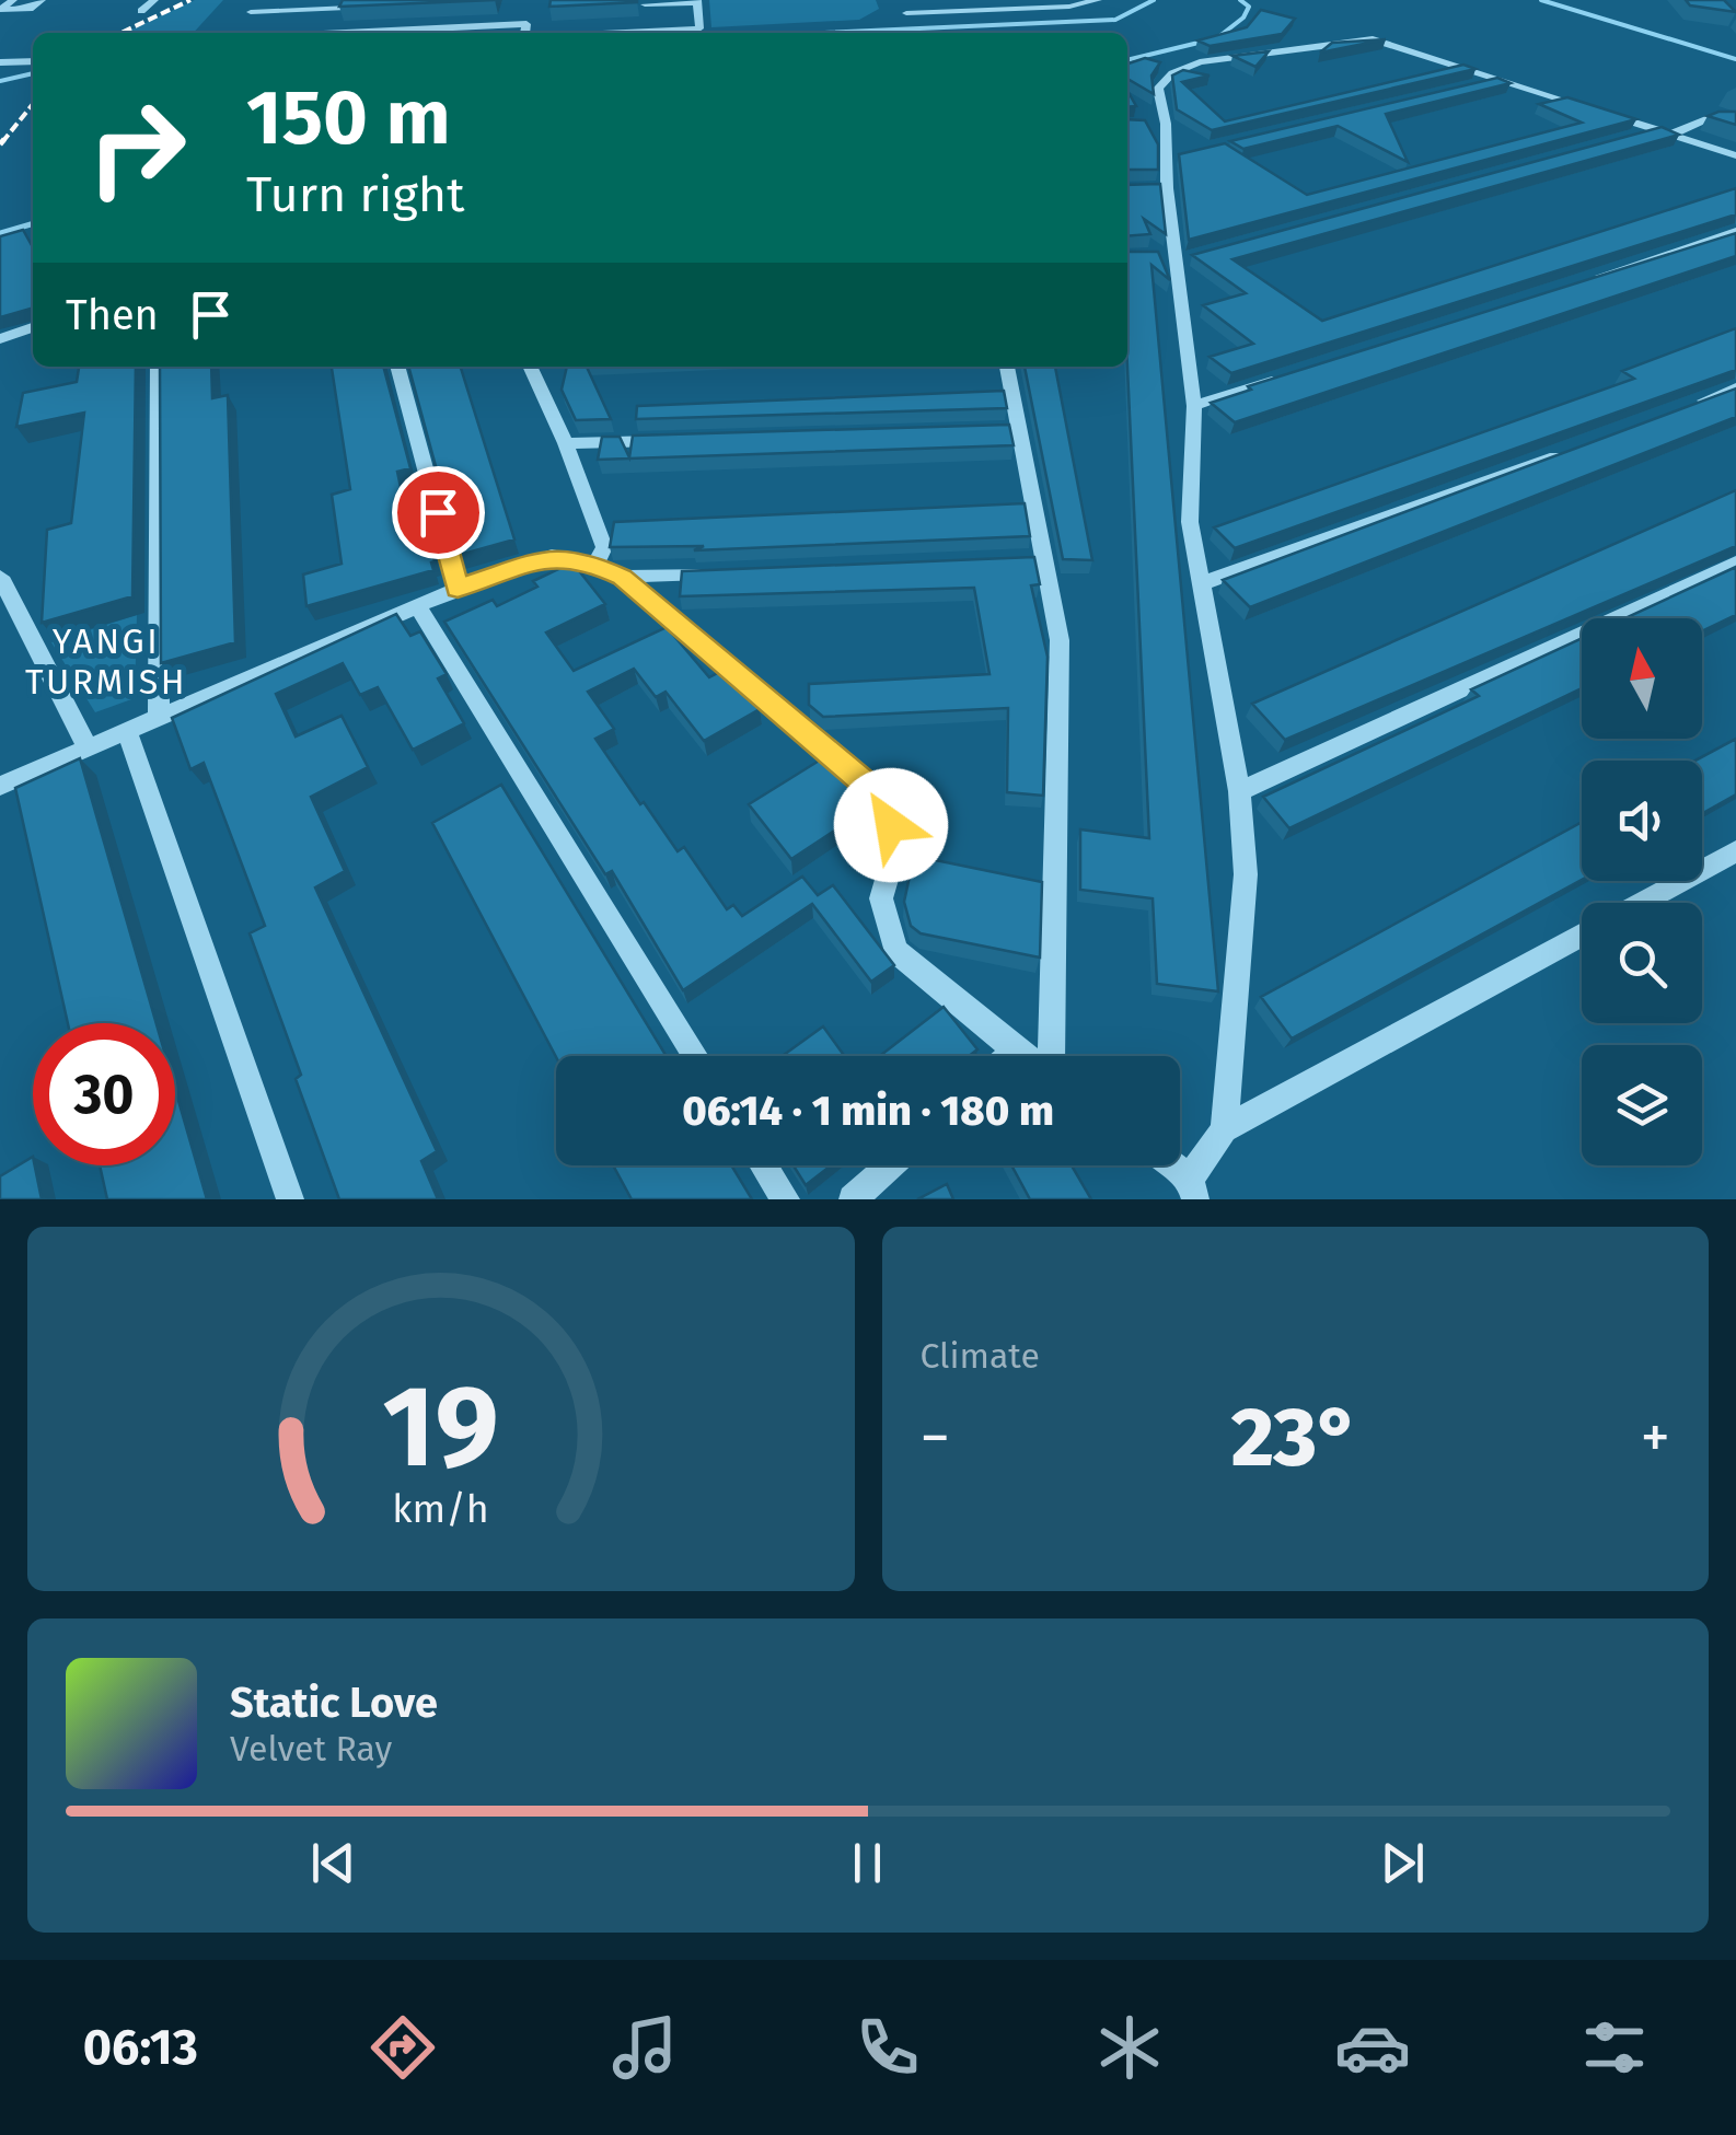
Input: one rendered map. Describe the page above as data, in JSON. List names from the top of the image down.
{
  "districts": ["YANGI TURMISH"],
  "north": "top",
  "page": {
    "turn": ["150 m", "Turn right"],
    "then": "Then",
    "limit": "30",
    "trip": "06:14 · 1 min · 180 m",
    "tile": "Climate",
    "heat": ["−", "23°", "+"],
    "song": ["Static Love", "Velvet Ray"],
    "tabs": "06:13",
    "gauge": ["19", "km/h"]
  }
}
